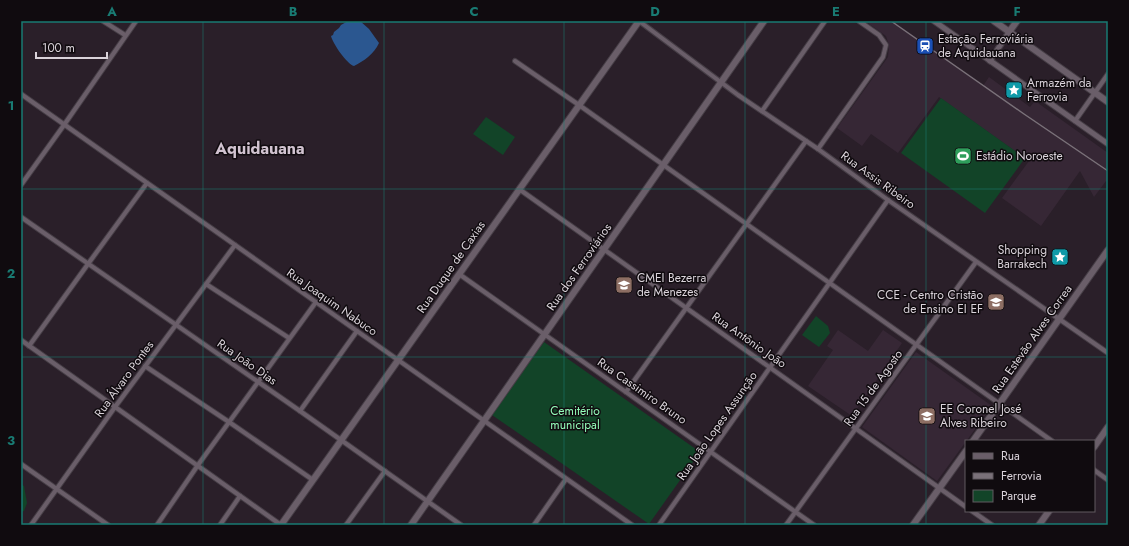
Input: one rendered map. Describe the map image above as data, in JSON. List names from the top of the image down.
{
  "streets": {
    "main road": ["Rua Duque de Caxias", "Rua dos Ferroviários", "Rua Estevão Alves Correa"],
    "street": [
      "Rua Assis Ribeiro",
      "Rua Joaquim Nabuco",
      "Rua Antônio João",
      "Rua João Dias",
      "Rua Álvaro Pontes",
      "Rua 15 de Agosto",
      "Rua Cassimiro Bruno",
      "Rua João Lopes Assunção"
    ]
  },
  "crossings": [
    ["Rua Assis Ribeiro", "Rua Duque de Caxias"],
    ["Rua Assis Ribeiro", "Rua dos Ferroviários"],
    ["Rua Assis Ribeiro", "Rua Estevão Alves Correa"],
    ["Rua Assis Ribeiro", "Rua 15 de Agosto"],
    ["Rua Assis Ribeiro", "Rua João Lopes Assunção"],
    ["Rua Duque de Caxias", "Rua Joaquim Nabuco"],
    ["Rua Duque de Caxias", "Rua Antônio João"],
    ["Rua Duque de Caxias", "Rua João Dias"],
    ["Rua Duque de Caxias", "Rua Cassimiro Bruno"],
    ["Rua dos Ferroviários", "Rua Joaquim Nabuco"],
    ["Rua dos Ferroviários", "Rua Antônio João"],
    ["Rua dos Ferroviários", "Rua João Dias"],
    ["Rua dos Ferroviários", "Rua Cassimiro Bruno"],
    ["Rua Joaquim Nabuco", "Rua Álvaro Pontes"],
    ["Rua Antônio João", "Rua 15 de Agosto"],
    ["Rua Antônio João", "Rua João Lopes Assunção"],
    ["Rua João Dias", "Rua Álvaro Pontes"],
    ["Rua 15 de Agosto", "Rua Cassimiro Bruno"],
    ["Rua Cassimiro Bruno", "Rua João Lopes Assunção"]
  ],
  "districts": ["Aquidauana"],
  "parks": ["Cemitério municipal"],
  "places": {
    "station": ["Estação Ferroviária de Aquidauana"],
    "place": ["Armazém da Ferrovia", "Shopping Barrakech"],
    "sports": ["Estádio Noroeste"],
    "school or university": ["CMEI Bezerra de Menezes", "CCE - Centro Cristão de Ensino EI EF", "EE Coronel José Alves Ribeiro"]
  },
  "legend": ["Rua", "Ferrovia", "Parque"],
  "scale_bar": "100 m",
  "grid": {
    "columns": [
      "A",
      "B",
      "C",
      "D",
      "E",
      "F"
    ],
    "rows": ["1", "2", "3"]
  }
}
